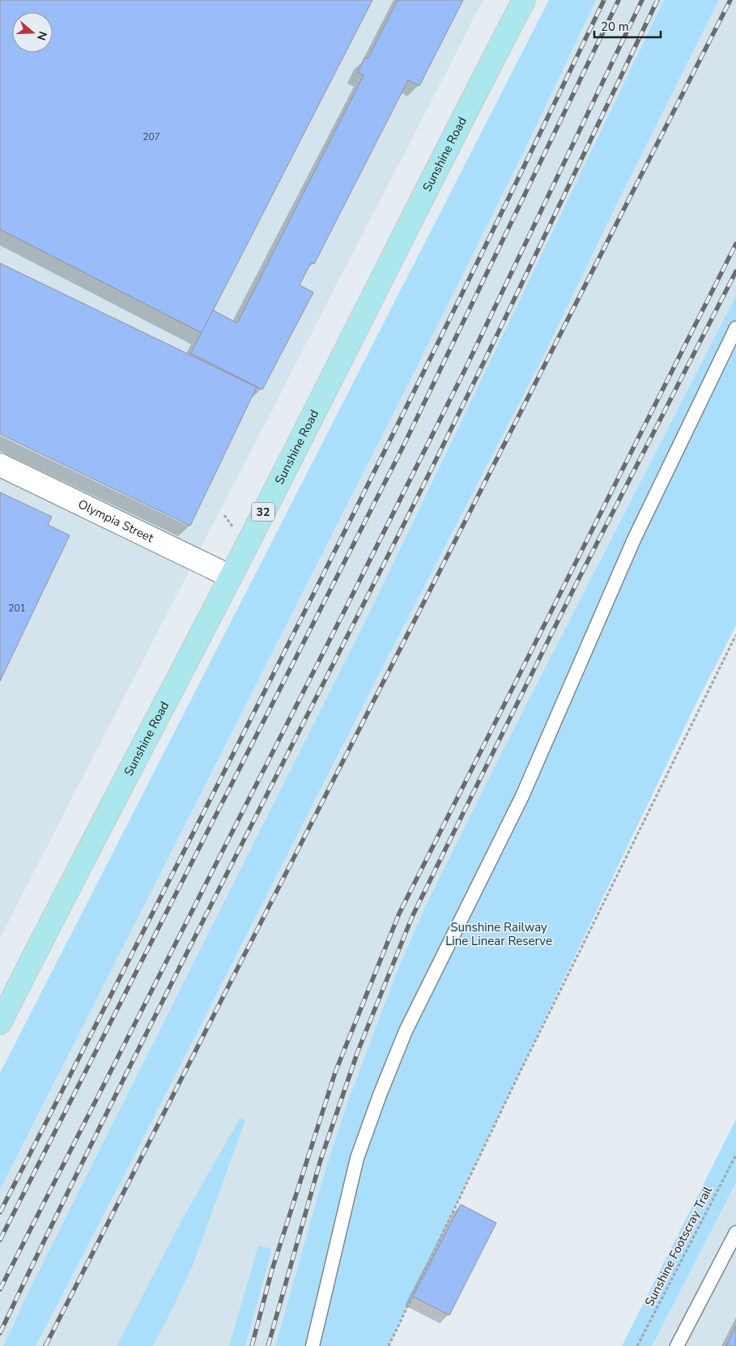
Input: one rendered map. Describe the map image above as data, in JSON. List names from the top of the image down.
{
  "streets": {
    "main road": ["Sunshine Road", "32"],
    "street": ["Olympia Street"],
    "path": ["Sunshine Footscray Trail"]
  },
  "crossings": [
    ["Sunshine Road", "Olympia Street"]
  ],
  "parks": ["Sunshine Railway Line Linear Reserve"],
  "house_numbers": ["207", "201"],
  "scale_bar": "20 m",
  "north": "right"
}
